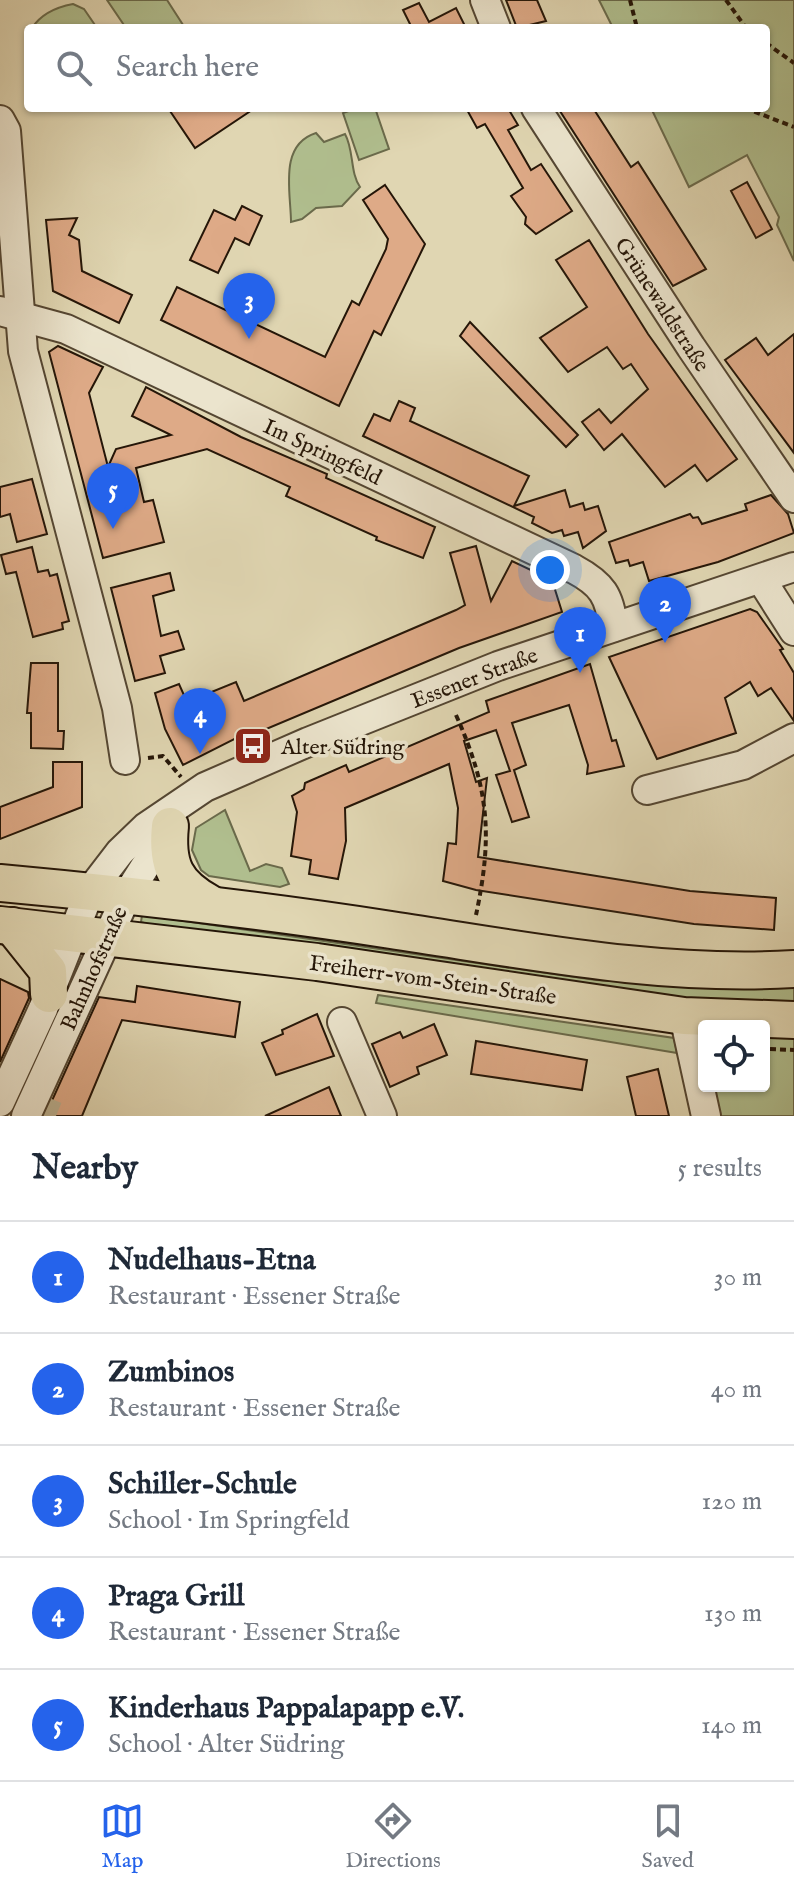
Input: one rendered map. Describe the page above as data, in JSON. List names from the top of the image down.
{
  "streets": {
    "main road": ["Freiherr-vom-Stein-Straße"],
    "street": [
      "Grünewaldstraße",
      "Im Springfeld",
      "Essener Straße",
      "Bahnhofstraße"
    ]
  },
  "crossings": [
    ["Im Springfeld", "Essener Straße"],
    ["Essener Straße", "Bahnhofstraße"],
    ["Essener Straße", "Freiherr-vom-Stein-Straße"],
    ["Bahnhofstraße", "Freiherr-vom-Stein-Straße"]
  ],
  "places": {
    "bus stop": ["Alter Südring"]
  },
  "page": {
    "search": "Search here",
    "pins": [
      "3",
      "5",
      "2",
      "1",
      "4"
    ],
    "heading": ["Nearby", "5 results"],
    "list": [
      {
        "mark": "1",
        "name": "Nudelhaus-Etna",
        "note": "Restaurant · Essener Straße",
        "value": "30 m"
      },
      {
        "mark": "2",
        "name": "Zumbinos",
        "note": "Restaurant · Essener Straße",
        "value": "40 m"
      },
      {
        "mark": "3",
        "name": "Schiller-Schule",
        "note": "School · Im Springfeld",
        "value": "120 m"
      },
      {
        "mark": "4",
        "name": "Praga Grill",
        "note": "Restaurant · Essener Straße",
        "value": "130 m"
      },
      {
        "mark": "5",
        "name": "Kinderhaus Pappalapapp e.V.",
        "note": "School · Alter Südring",
        "value": "140 m"
      }
    ],
    "nav": ["Map", "Directions", "Saved"]
  }
}
